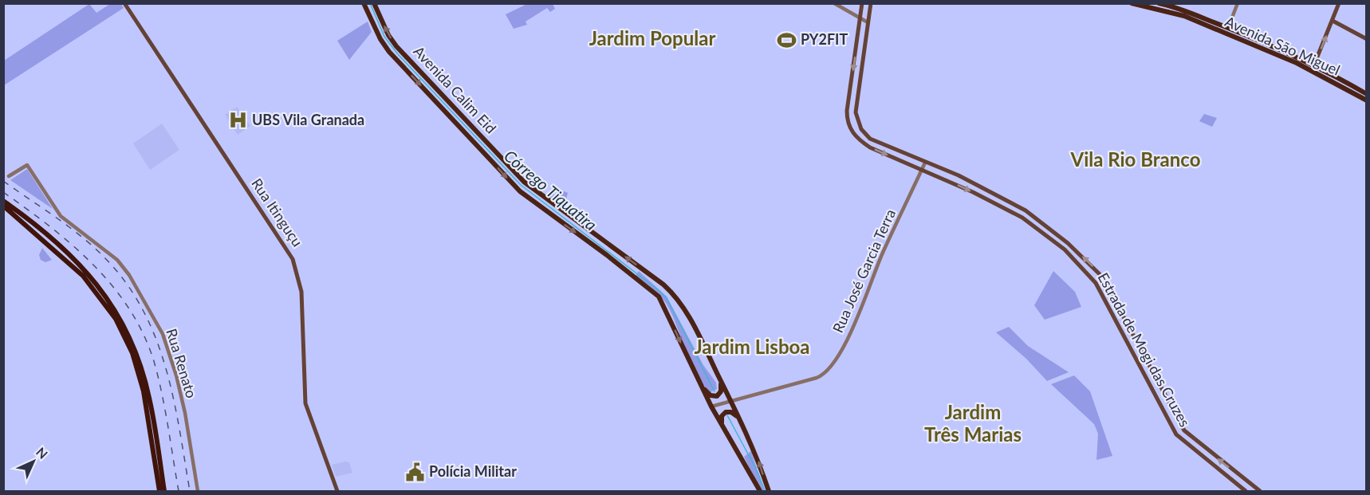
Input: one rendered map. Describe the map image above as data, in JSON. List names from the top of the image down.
{
  "streets": {
    "main road": [
      "Avenida São Miguel",
      "Avenida Calim Eid",
      "Rua Itinguçu",
      "Estrada de Mogi das Cruzes"
    ],
    "street": ["Rua José Garcia Terra", "Rua Renato"]
  },
  "crossings": [
    ["Avenida Calim Eid", "Rua José Garcia Terra"],
    ["Rua José Garcia Terra", "Estrada de Mogi das Cruzes"]
  ],
  "districts": [
    "Jardim Popular",
    "Vila Rio Branco",
    "Jardim Lisboa",
    "Jardim Três Marias"
  ],
  "water": ["Córrego Tiquatira"],
  "places": {
    "sports": ["PY2FIT"],
    "hospital": ["UBS Vila Granada"],
    "public building": ["Polícia Militar"]
  },
  "north": "top right"
}
